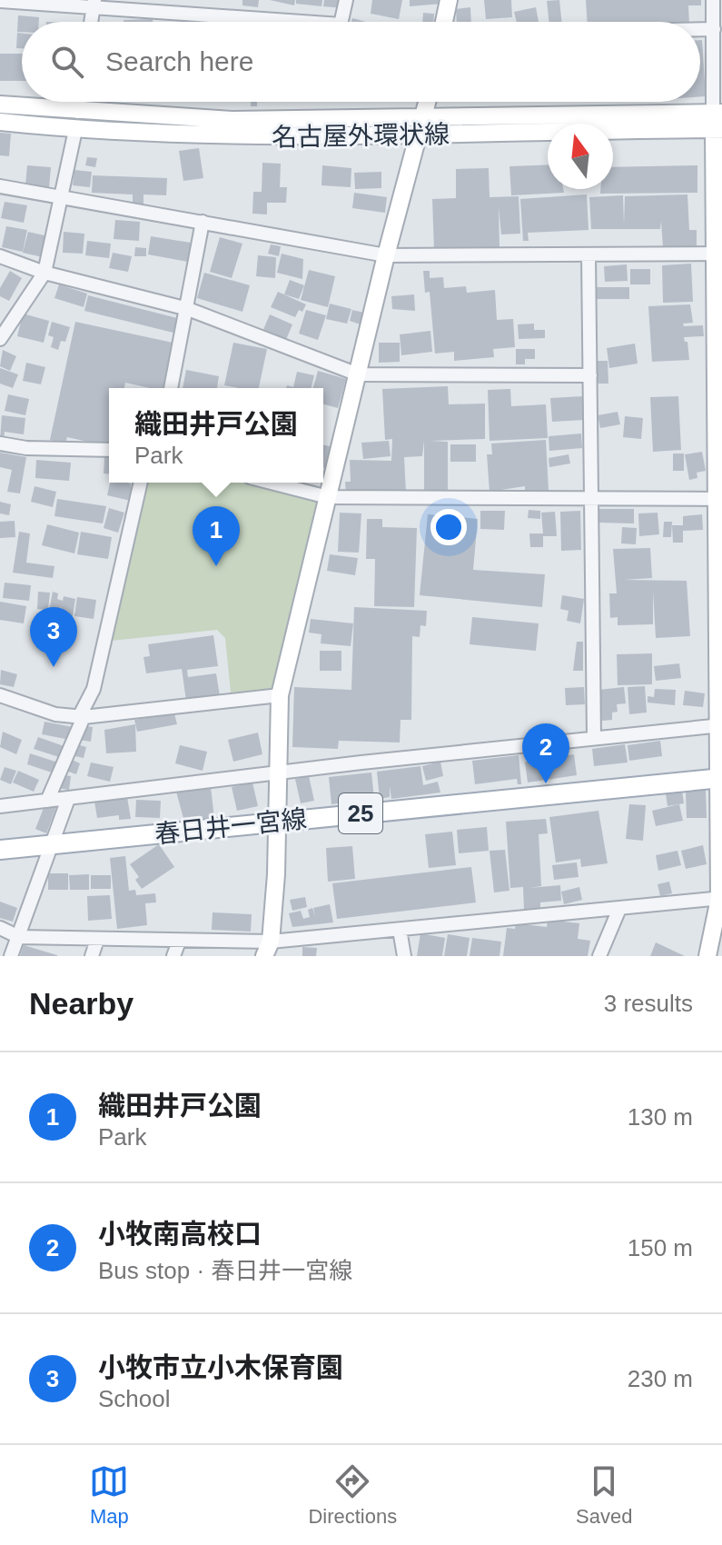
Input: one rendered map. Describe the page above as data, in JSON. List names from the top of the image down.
{
  "streets": {
    "main road": ["25", "春日井一宮線"],
    "street": ["名古屋外環状線"]
  },
  "north": "top",
  "page": {
    "search": "Search here",
    "popup": ["織田井戸公園", "Park"],
    "pins": ["1", "3", "2"],
    "heading": ["Nearby", "3 results"],
    "list": [
      {
        "mark": "1",
        "name": "織田井戸公園",
        "note": "Park",
        "value": "130 m"
      },
      {
        "mark": "2",
        "name": "小牧南高校口",
        "note": "Bus stop · 春日井一宮線",
        "value": "150 m"
      },
      {
        "mark": "3",
        "name": "小牧市立小木保育園",
        "note": "School",
        "value": "230 m"
      }
    ],
    "nav": ["Map", "Directions", "Saved"]
  }
}
